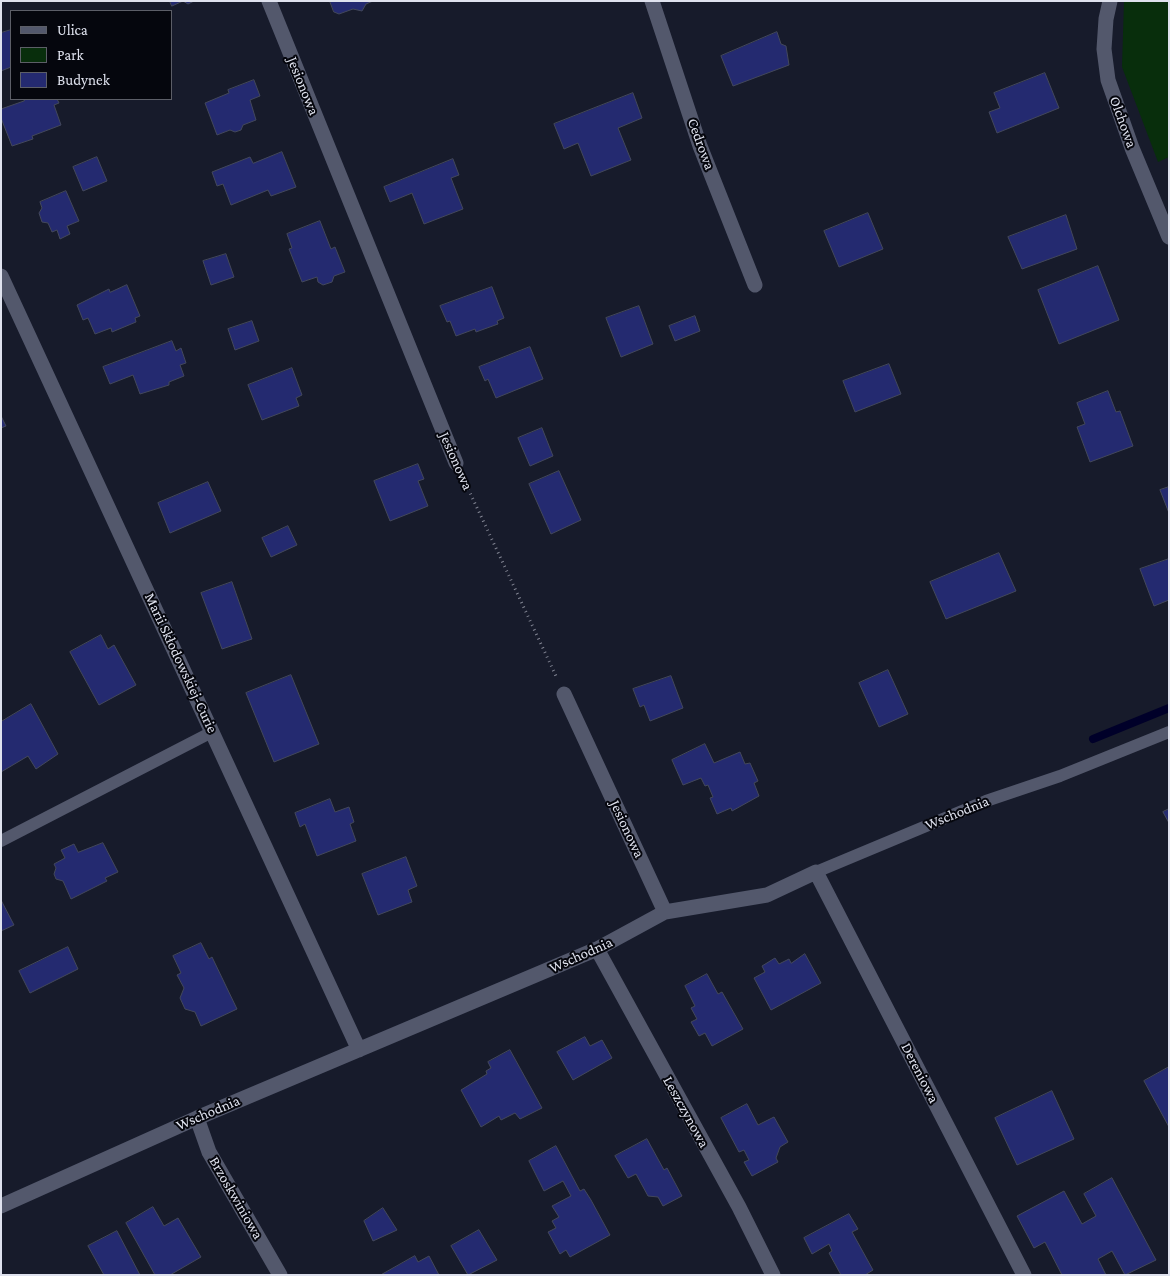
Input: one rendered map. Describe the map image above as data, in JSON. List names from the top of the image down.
{
  "streets": {
    "street": [
      "Jesionowa",
      "Olchowa",
      "Cedrowa",
      "Marii Skłodowskiej-Curie",
      "Wschodnia",
      "Dereniowa",
      "Leszczynowa",
      "Brzoskwiniowa"
    ]
  },
  "crossings": [
    ["Jesionowa", "Wschodnia"],
    ["Marii Skłodowskiej-Curie", "Wschodnia"],
    ["Wschodnia", "Dereniowa"],
    ["Wschodnia", "Leszczynowa"],
    ["Wschodnia", "Brzoskwiniowa"]
  ],
  "legend": ["Ulica", "Park", "Budynek"]
}
